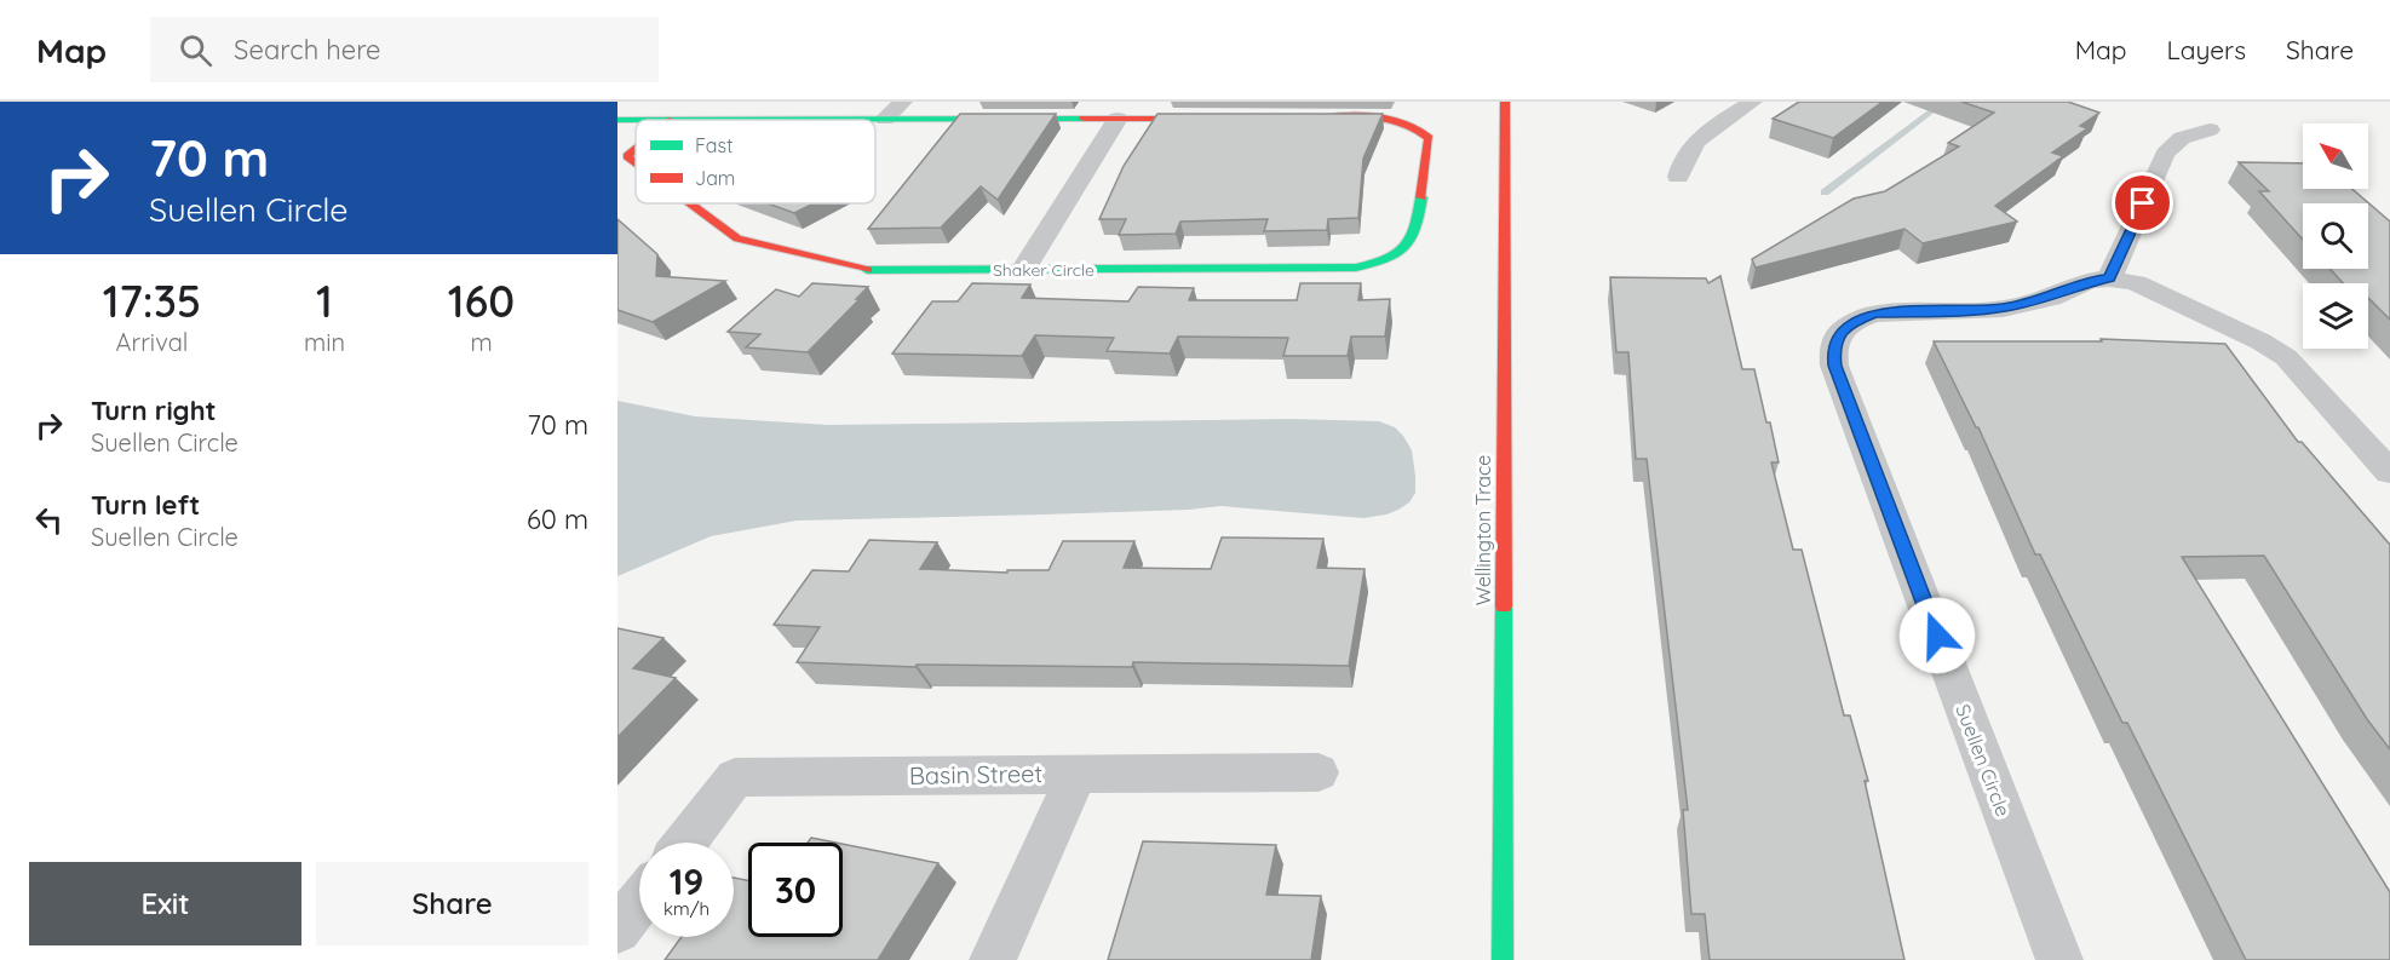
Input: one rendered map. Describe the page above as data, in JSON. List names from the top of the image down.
{
  "streets": {
    "street": [
      "Shaker Circle",
      "Wellington Trace",
      "Suellen Circle",
      "Basin Street"
    ]
  },
  "legend": ["Fast", "Jam"],
  "north": "top left",
  "page": {
    "header": "Map",
    "search": "Search here",
    "nav": ["Map", "Layers", "Share"],
    "turn": ["70 m", "Suellen Circle"],
    "eta": [
      "17:35",
      "Arrival",
      "1",
      "min",
      "160",
      "m"
    ],
    "list": [
      {
        "name": "Turn right",
        "note": "Suellen Circle",
        "value": "70 m"
      },
      {
        "name": "Turn left",
        "note": "Suellen Circle",
        "value": "60 m"
      }
    ],
    "speed": "19 km/h",
    "limit": "30",
    "buttons": ["Exit", "Share"]
  }
}
